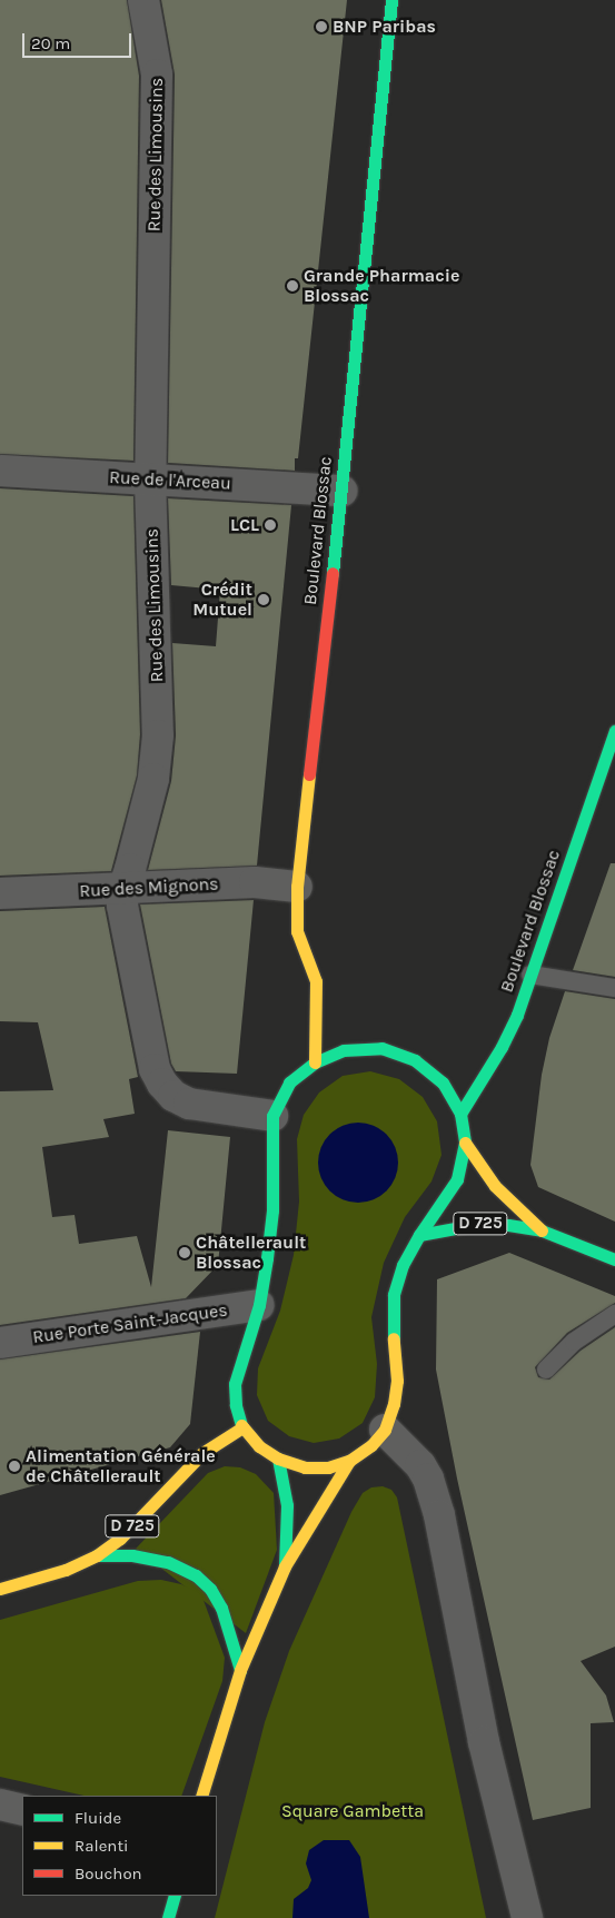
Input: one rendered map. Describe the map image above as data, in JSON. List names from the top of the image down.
{
  "streets": {
    "main road": ["Boulevard Blossac", "D 725"],
    "street": [
      "Rue des Limousins",
      "Rue de l'Arceau",
      "Rue des Mignons",
      "Rue Porte Saint-Jacques"
    ]
  },
  "crossings": [
    ["Rue des Limousins", "Rue de l'Arceau"],
    ["Rue des Limousins", "Rue des Mignons"],
    ["Rue de l'Arceau", "Boulevard Blossac"],
    ["Boulevard Blossac", "Rue des Mignons"]
  ],
  "parks": ["Square Gambetta"],
  "places": [
    "BNP Paribas",
    "Grande Pharmacie Blossac",
    "LCL",
    "Crédit Mutuel",
    "Châtellerault Blossac",
    "Alimentation Générale de Châtellerault"
  ],
  "legend": ["Fluide", "Ralenti", "Bouchon"],
  "scale_bar": "20 m"
}
